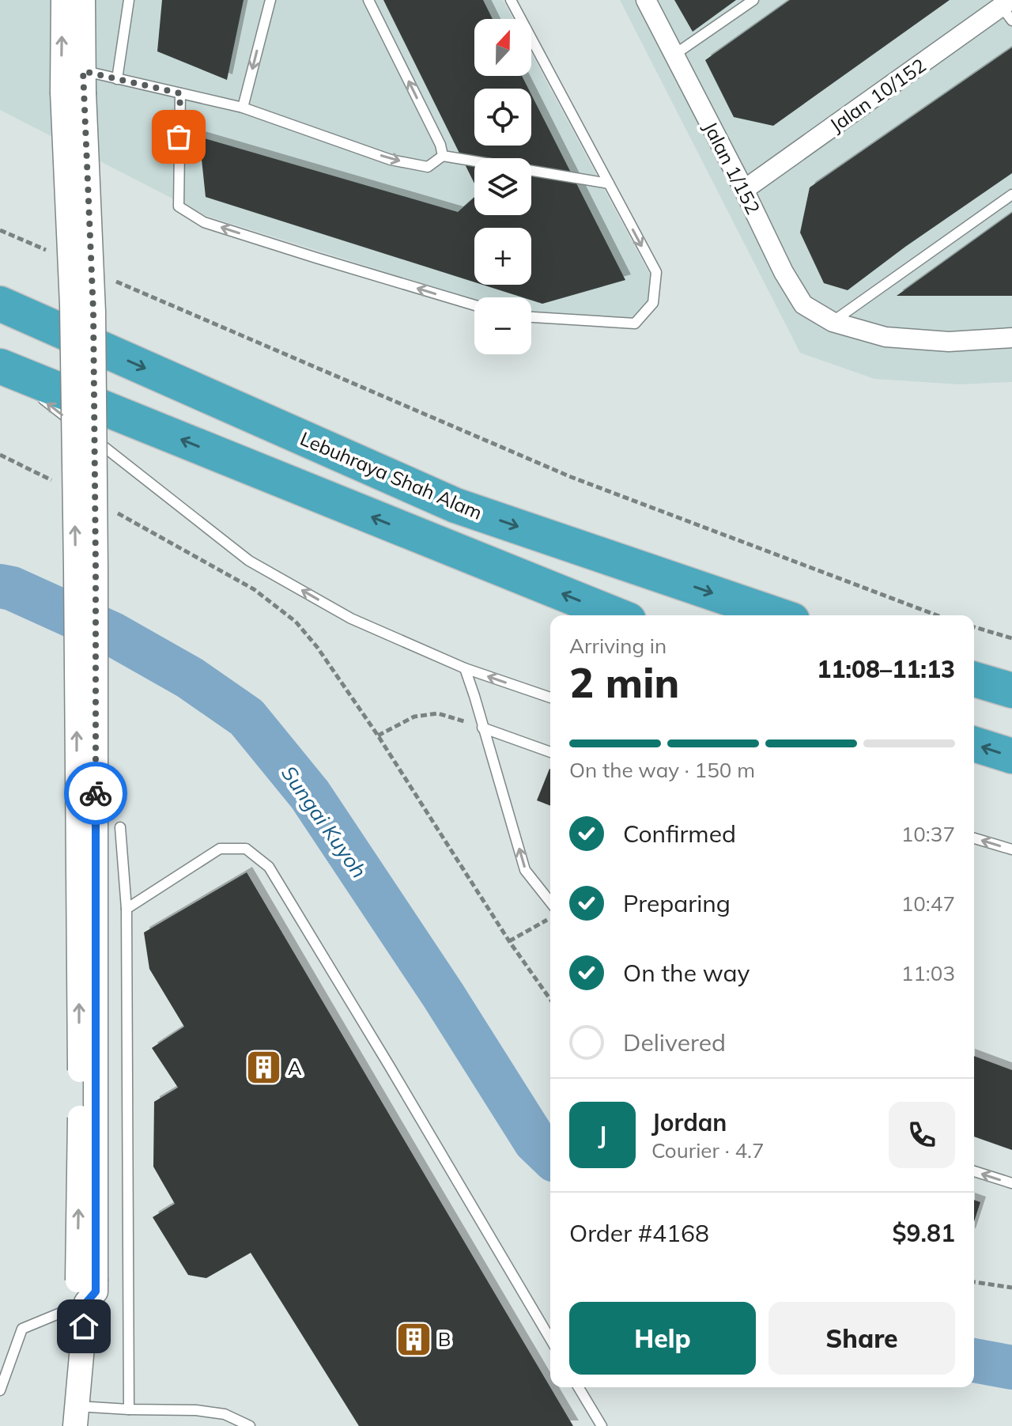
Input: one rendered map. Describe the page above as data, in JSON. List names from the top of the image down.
{
  "streets": {
    "highway": ["Lebuhraya Shah Alam"],
    "street": ["Jalan 10/152", "Jalan 1/152"]
  },
  "crossings": [
    ["Jalan 10/152", "Jalan 1/152"]
  ],
  "water": ["Sungai Kuyoh"],
  "places": {
    "building": ["A", "B"]
  },
  "north": "top",
  "page": {
    "map_buttons": ["+", "−"],
    "heading": ["2 min", "Arriving in", "11:08–11:13"],
    "panel": [
      "Jordan",
      "Courier · 4.7",
      "Order #4168",
      "$9.81"
    ],
    "bar": "On the way · 150 m",
    "list": [
      ["Confirmed", "10:37"],
      ["Preparing", "10:47"],
      ["On the way", "11:03"],
      "Delivered"
    ],
    "round": "J",
    "buttons": ["Help", "Share"]
  }
}
